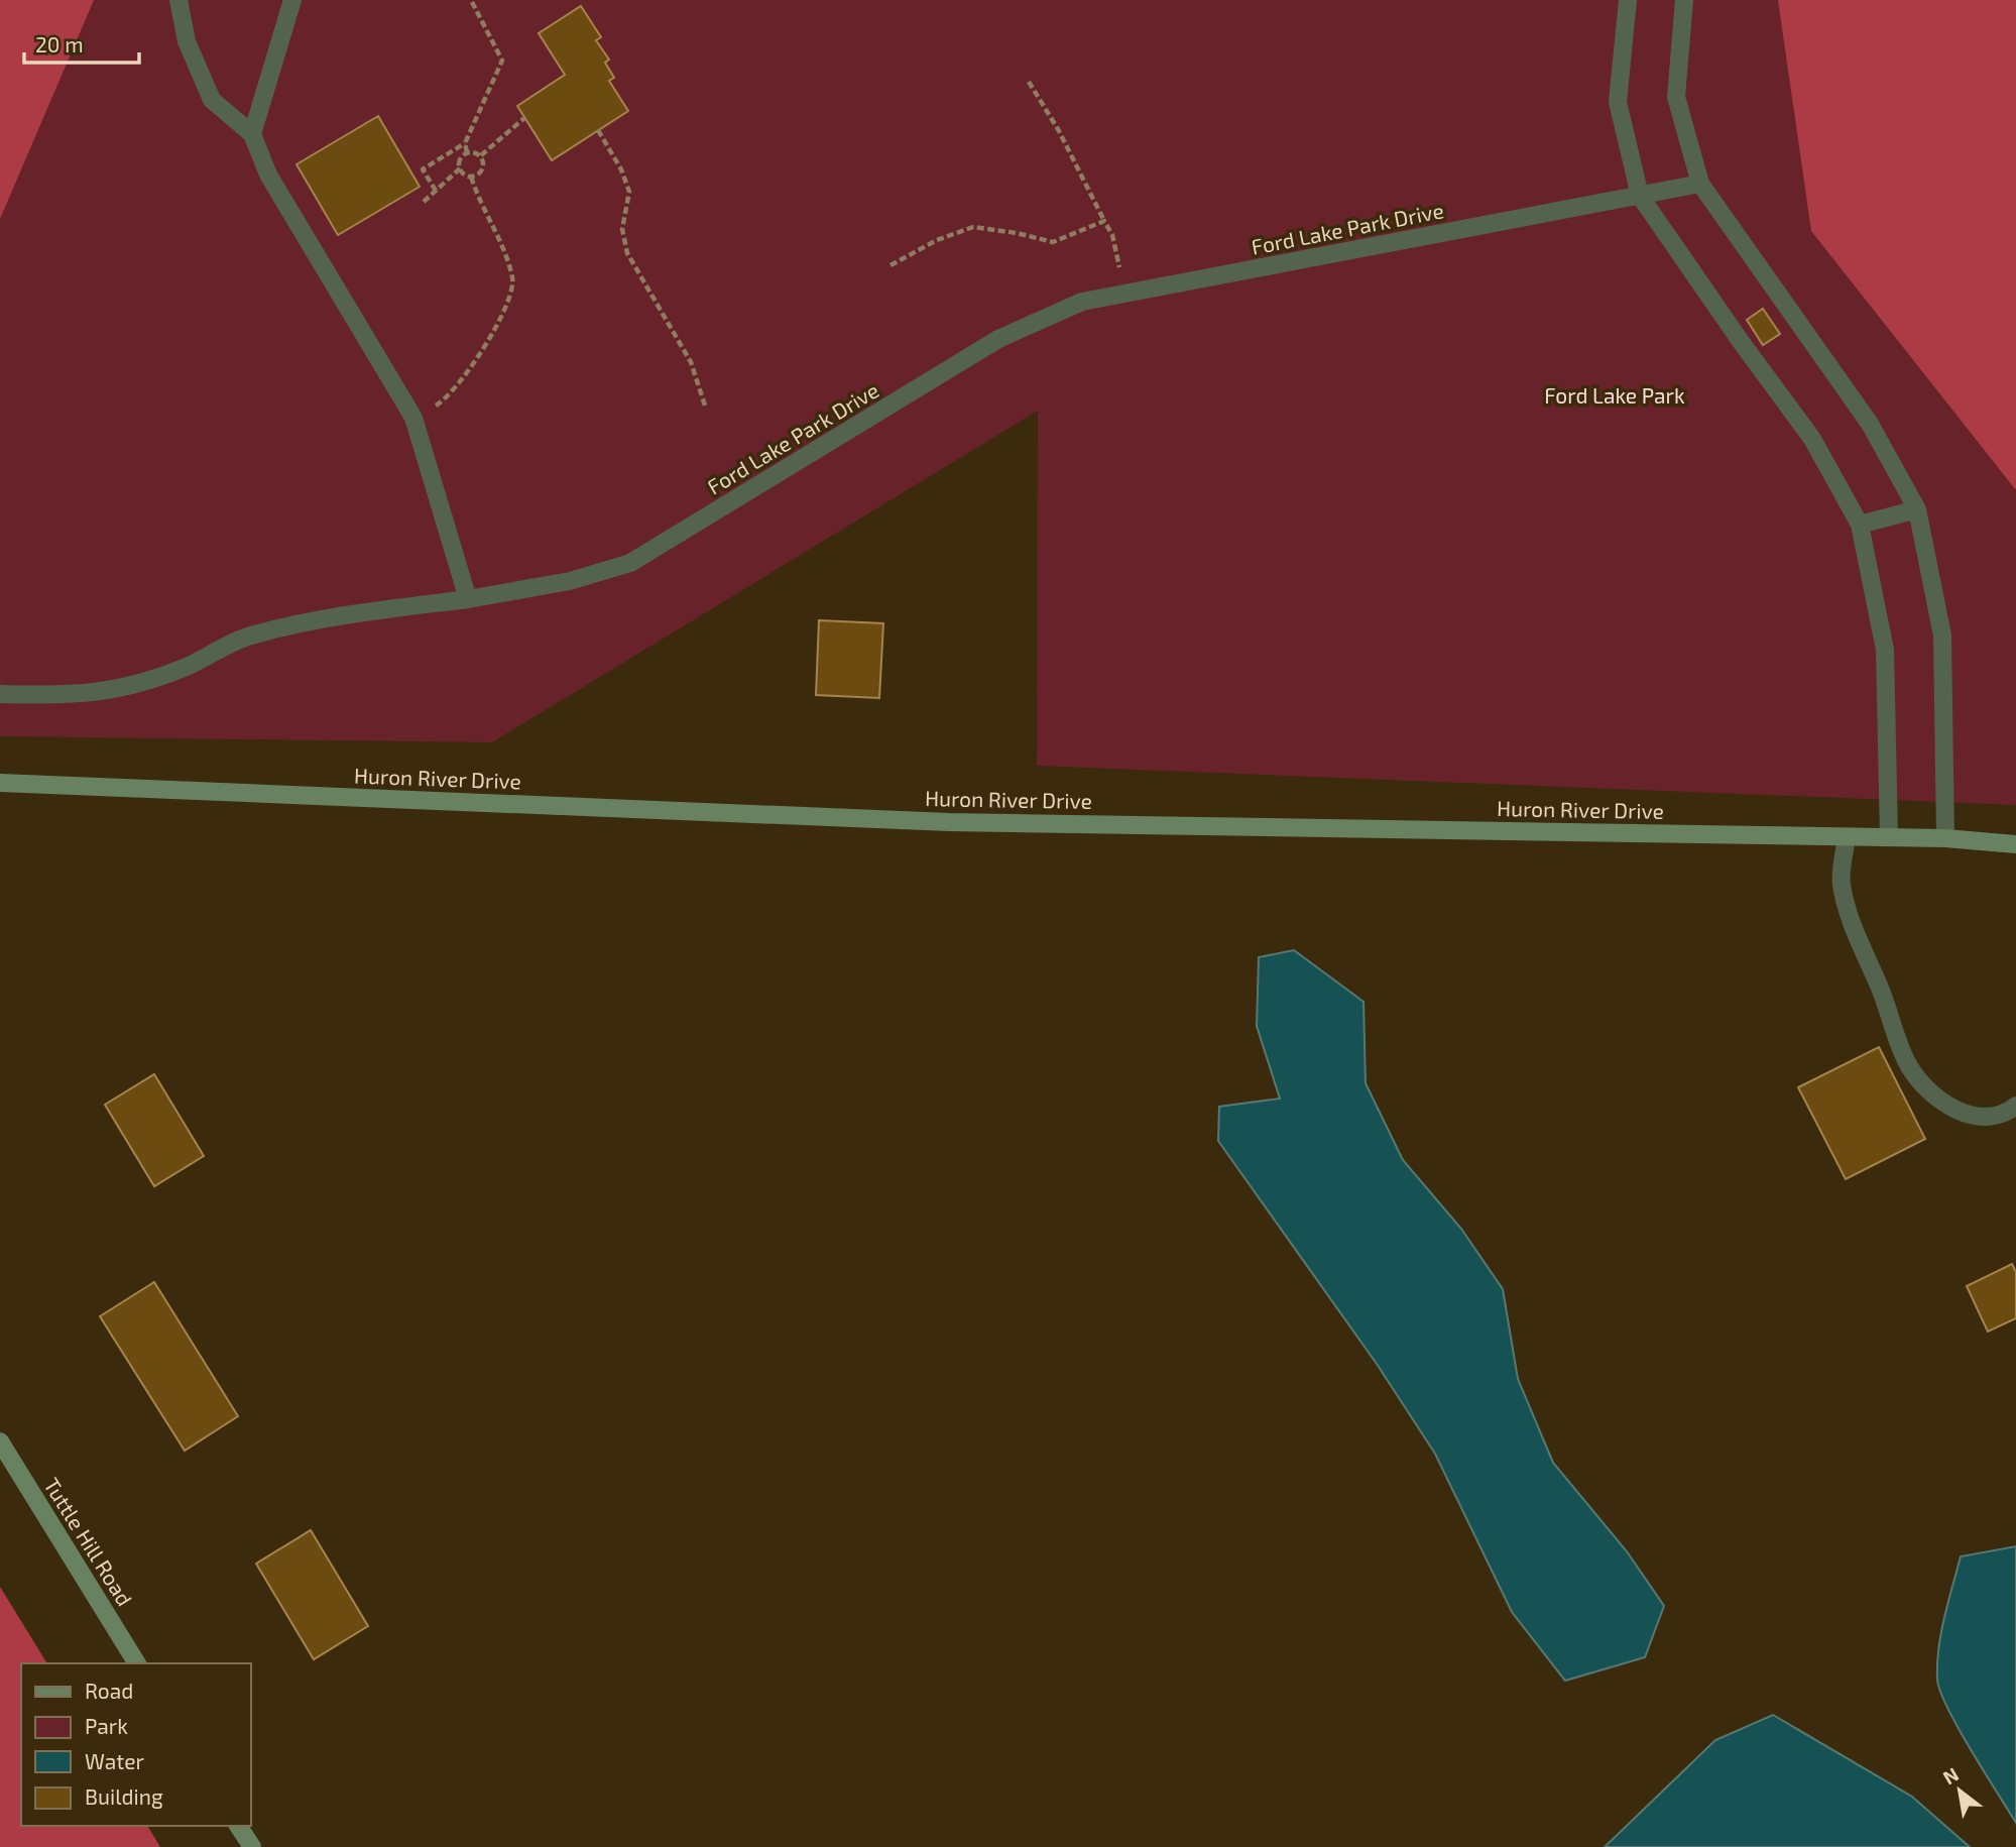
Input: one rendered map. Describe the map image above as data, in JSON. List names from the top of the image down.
{
  "streets": {
    "main road": ["Huron River Drive", "Tuttle Hill Road"],
    "lane": ["Ford Lake Park Drive"]
  },
  "parks": ["Ford Lake Park"],
  "legend": [
    "Road",
    "Park",
    "Water",
    "Building"
  ],
  "scale_bar": "20 m",
  "north": "top left"
}
